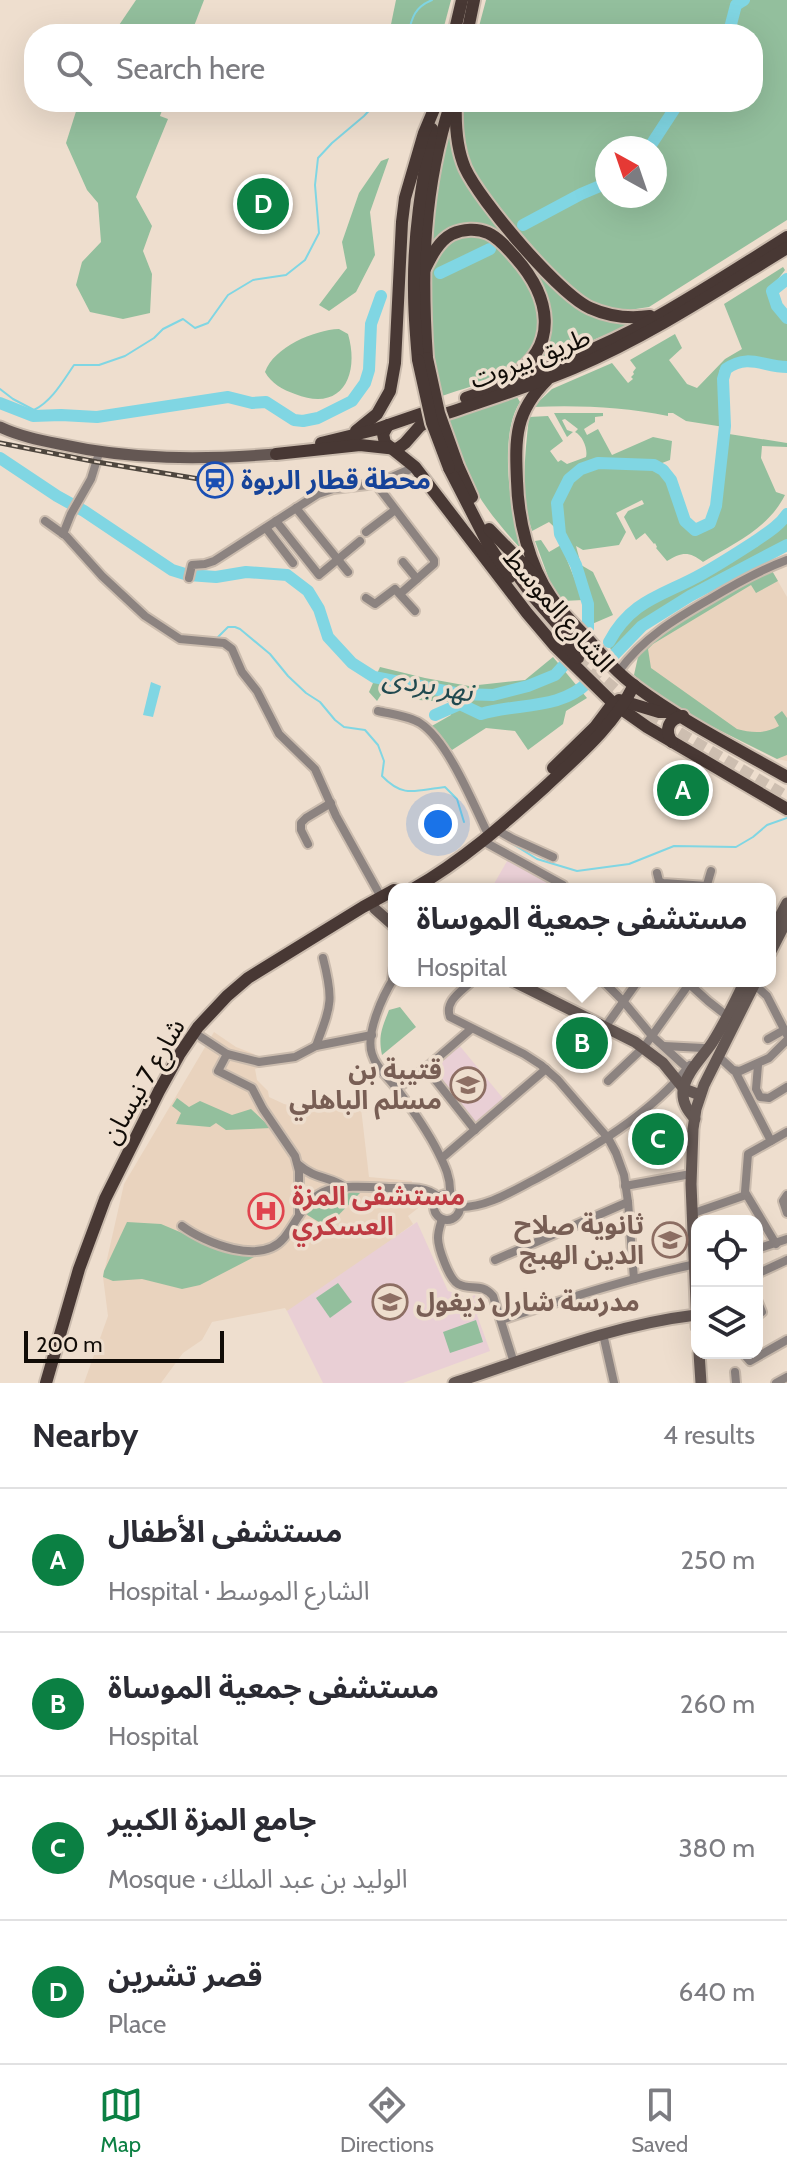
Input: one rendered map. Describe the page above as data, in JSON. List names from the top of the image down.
{
  "streets": {
    "main road": ["طريق بيروت", "الشارع الموسط", "شارع 7 نيسان"]
  },
  "crossings": [
    ["طريق بيروت", "الشارع الموسط"],
    ["الشارع الموسط", "شارع 7 نيسان"]
  ],
  "water": ["نهر بردى"],
  "places": {
    "station": ["محطة قطار الربوة"],
    "school or university": ["قتيبة بن مسلم الباهلي", "ثانوية صلاح الدين الهبج", "مدرسة شارل ديغول"],
    "hospital": ["مستشفى المزة العسكري"]
  },
  "scale_bar": "200 m",
  "north": "top left",
  "page": {
    "search": "Search here",
    "pins": [
      "D",
      "A",
      "B",
      "C"
    ],
    "popup": ["مستشفى جمعية الموساة", "Hospital"],
    "scale": "200 m",
    "heading": ["Nearby", "4 results"],
    "list": [
      {
        "mark": "A",
        "name": "مستشفى الأطفال",
        "note": "Hospital · الشارع الموسط",
        "value": "250 m"
      },
      {
        "mark": "B",
        "name": "مستشفى جمعية الموساة",
        "note": "Hospital",
        "value": "260 m"
      },
      {
        "mark": "C",
        "name": "جامع المزة الكبير",
        "note": "Mosque · الوليد بن عبد الملك",
        "value": "380 m"
      },
      {
        "mark": "D",
        "name": "قصر تشرين",
        "note": "Place",
        "value": "640 m"
      }
    ],
    "nav": ["Map", "Directions", "Saved"]
  }
}
